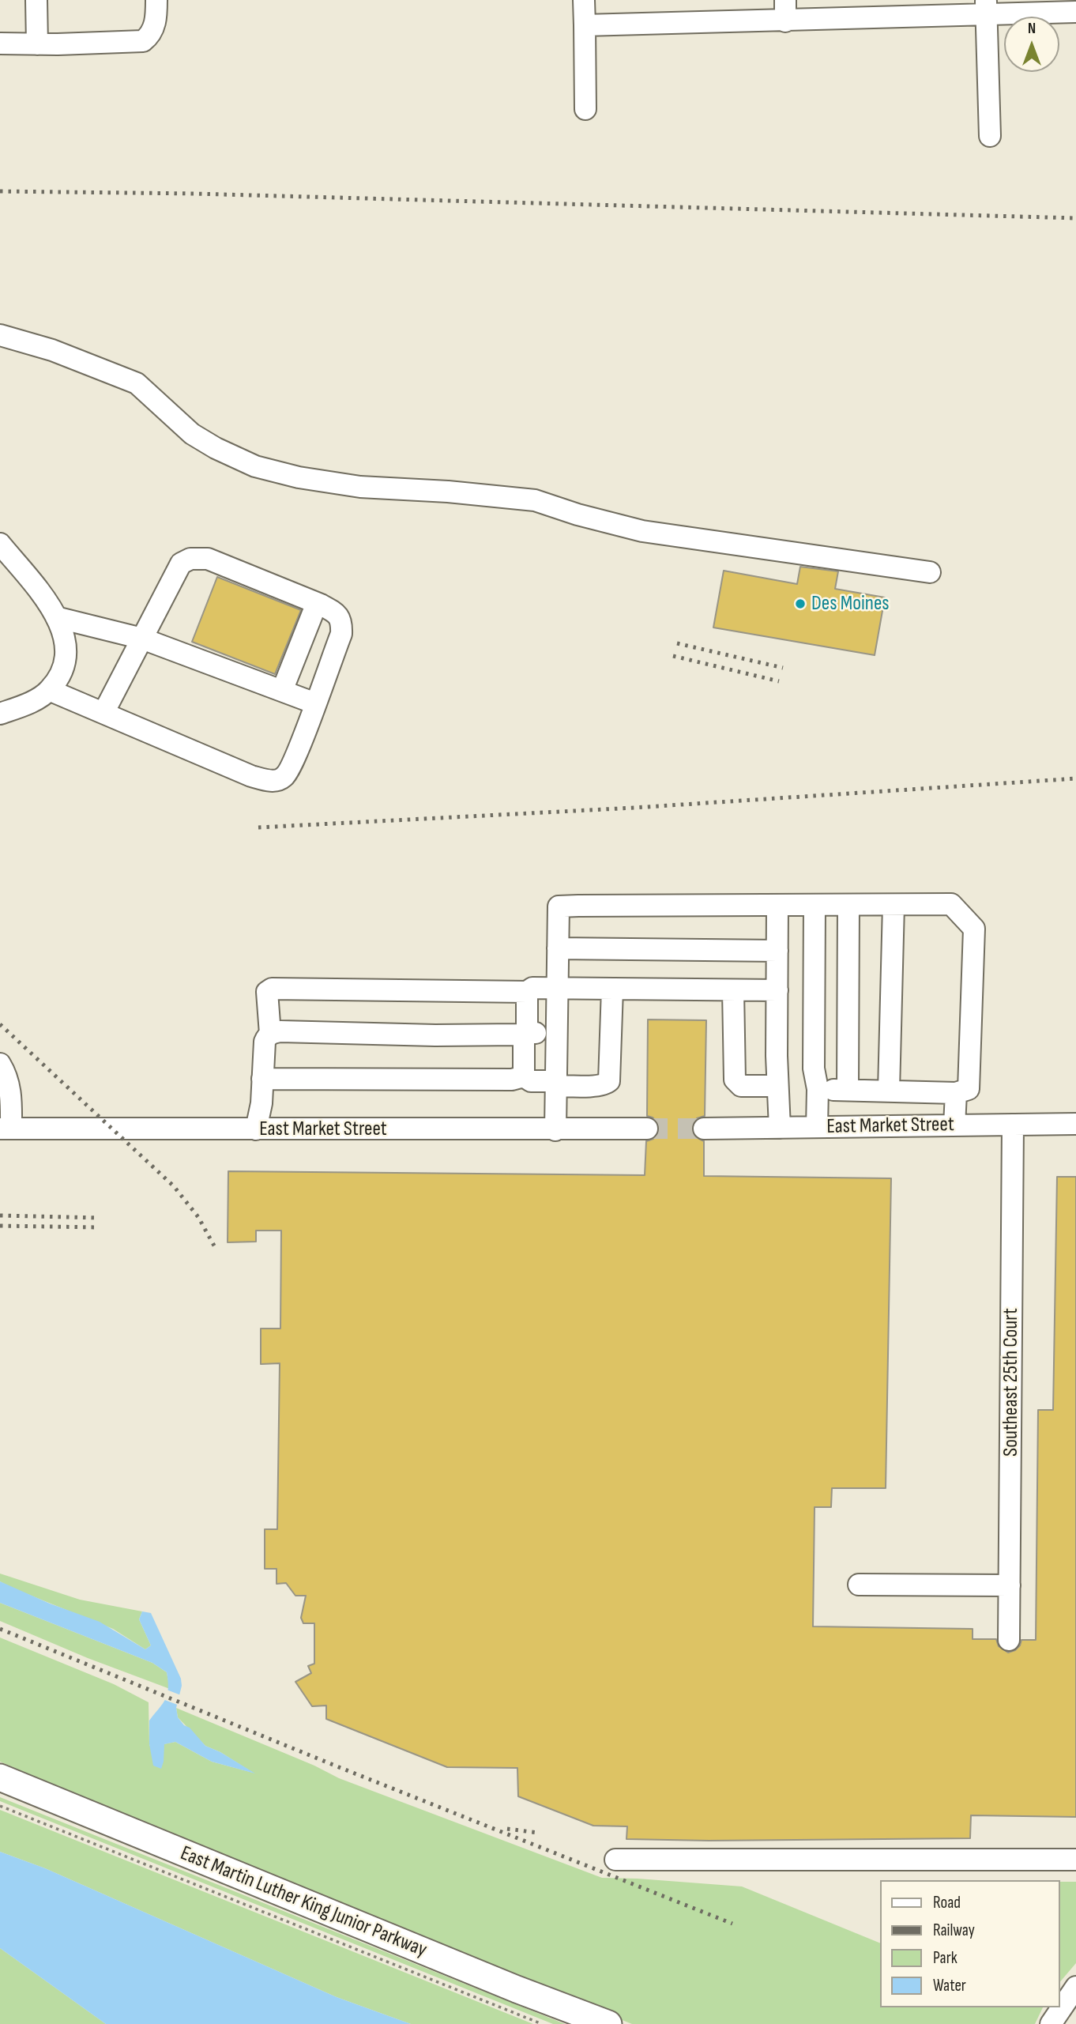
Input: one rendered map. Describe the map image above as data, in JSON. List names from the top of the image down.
{
  "streets": {
    "main road": ["East Martin Luther King Junior Parkway"],
    "street": ["East Market Street", "Southeast 25th Court"]
  },
  "crossings": [
    ["East Market Street", "Southeast 25th Court"]
  ],
  "places": ["Des Moines"],
  "legend": [
    "Road",
    "Railway",
    "Park",
    "Water"
  ],
  "north": "top"
}
